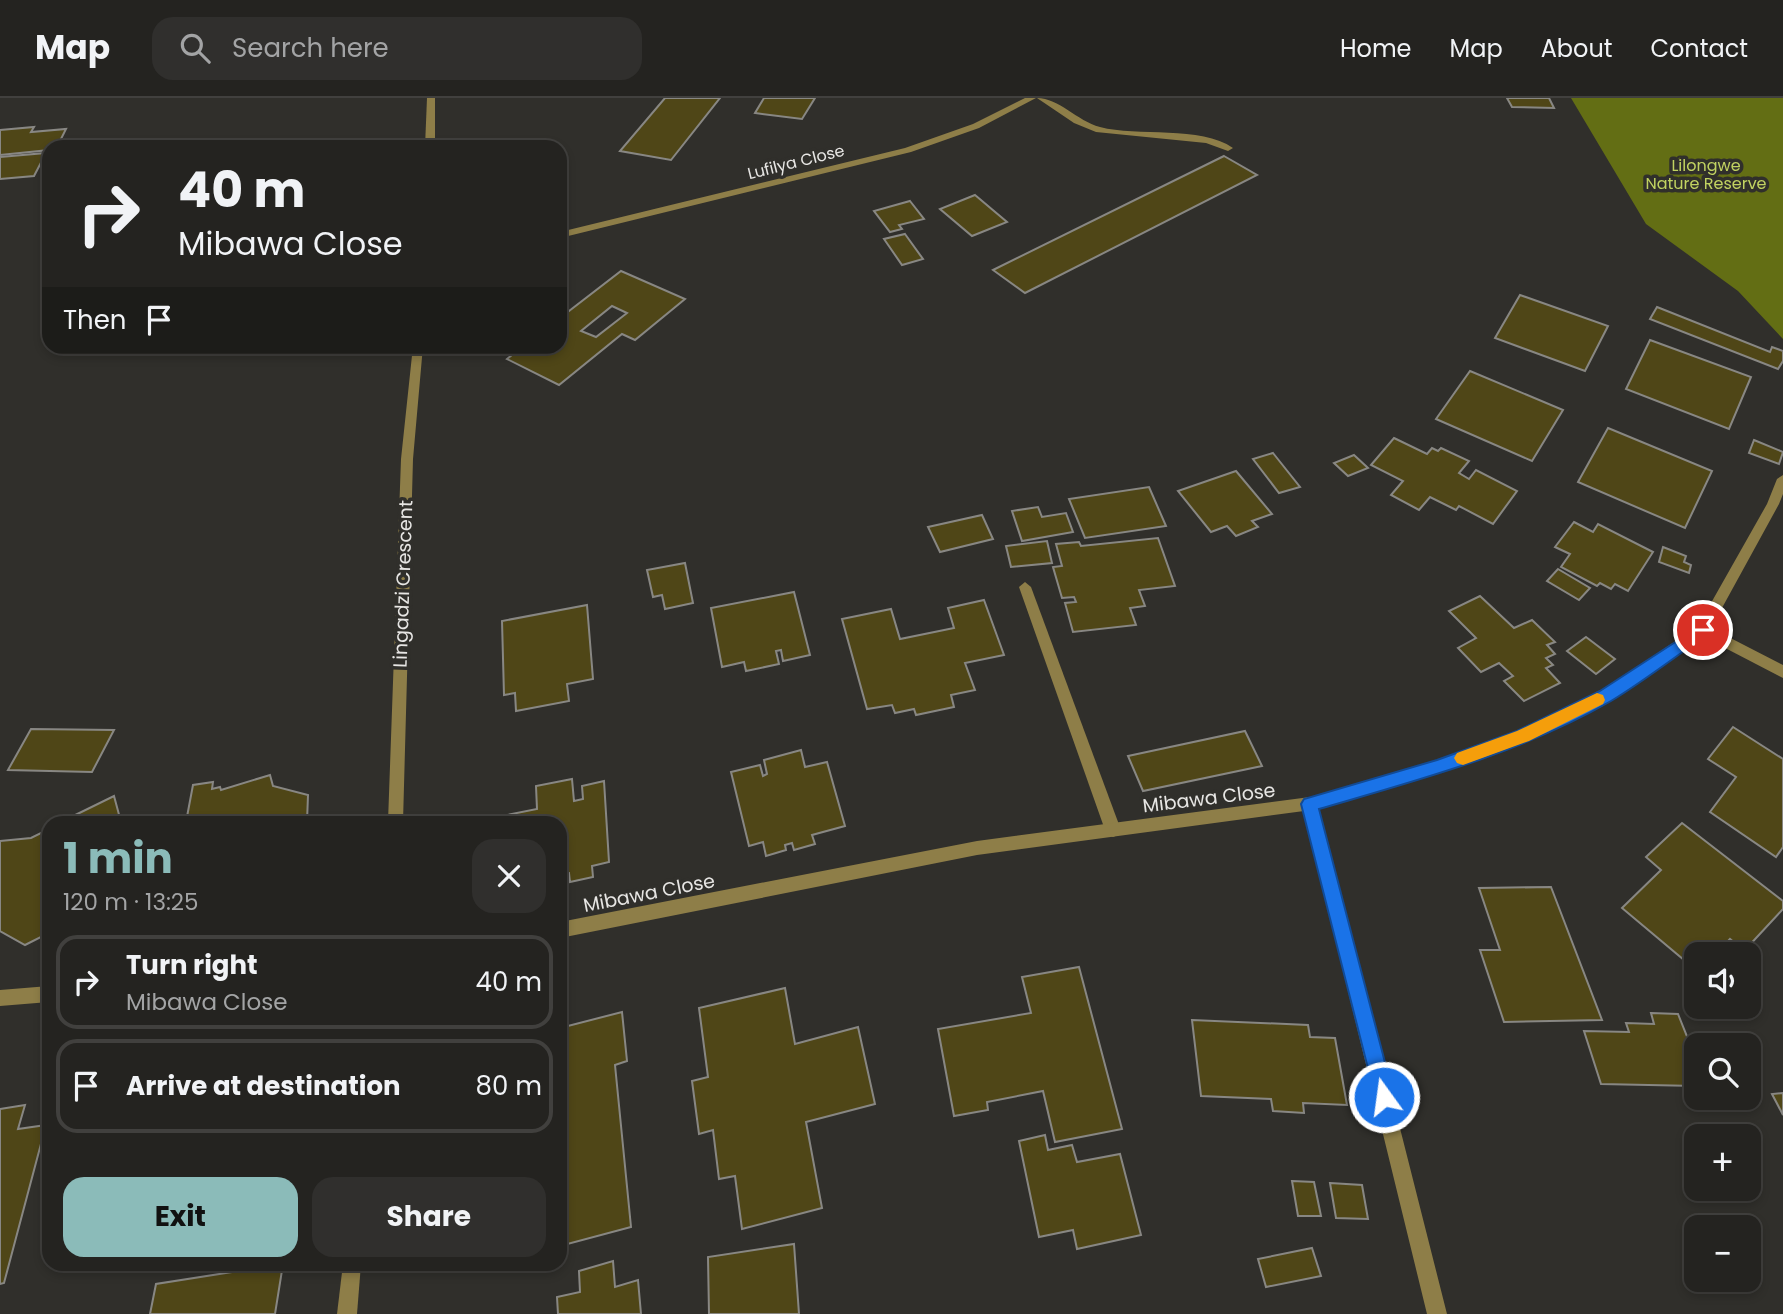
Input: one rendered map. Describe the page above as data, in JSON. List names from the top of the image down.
{
  "streets": {
    "street": ["Lufilya Close", "Lingadzi Crescent", "Mibawa Close"]
  },
  "parks": ["Lilongwe Nature Reserve"],
  "page": {
    "header": "Map",
    "search": "Search here",
    "nav": [
      "Home",
      "Map",
      "About",
      "Contact"
    ],
    "turn": ["40 m", "Mibawa Close"],
    "then": "Then",
    "heading": ["1 min", "120 m · 13:25"],
    "list": [
      {
        "name": "Turn right",
        "note": "Mibawa Close",
        "value": "40 m"
      },
      {
        "name": "Arrive at destination",
        "value": "80 m"
      }
    ],
    "map_buttons": ["+", "−"],
    "buttons": ["Exit", "Share"]
  }
}
